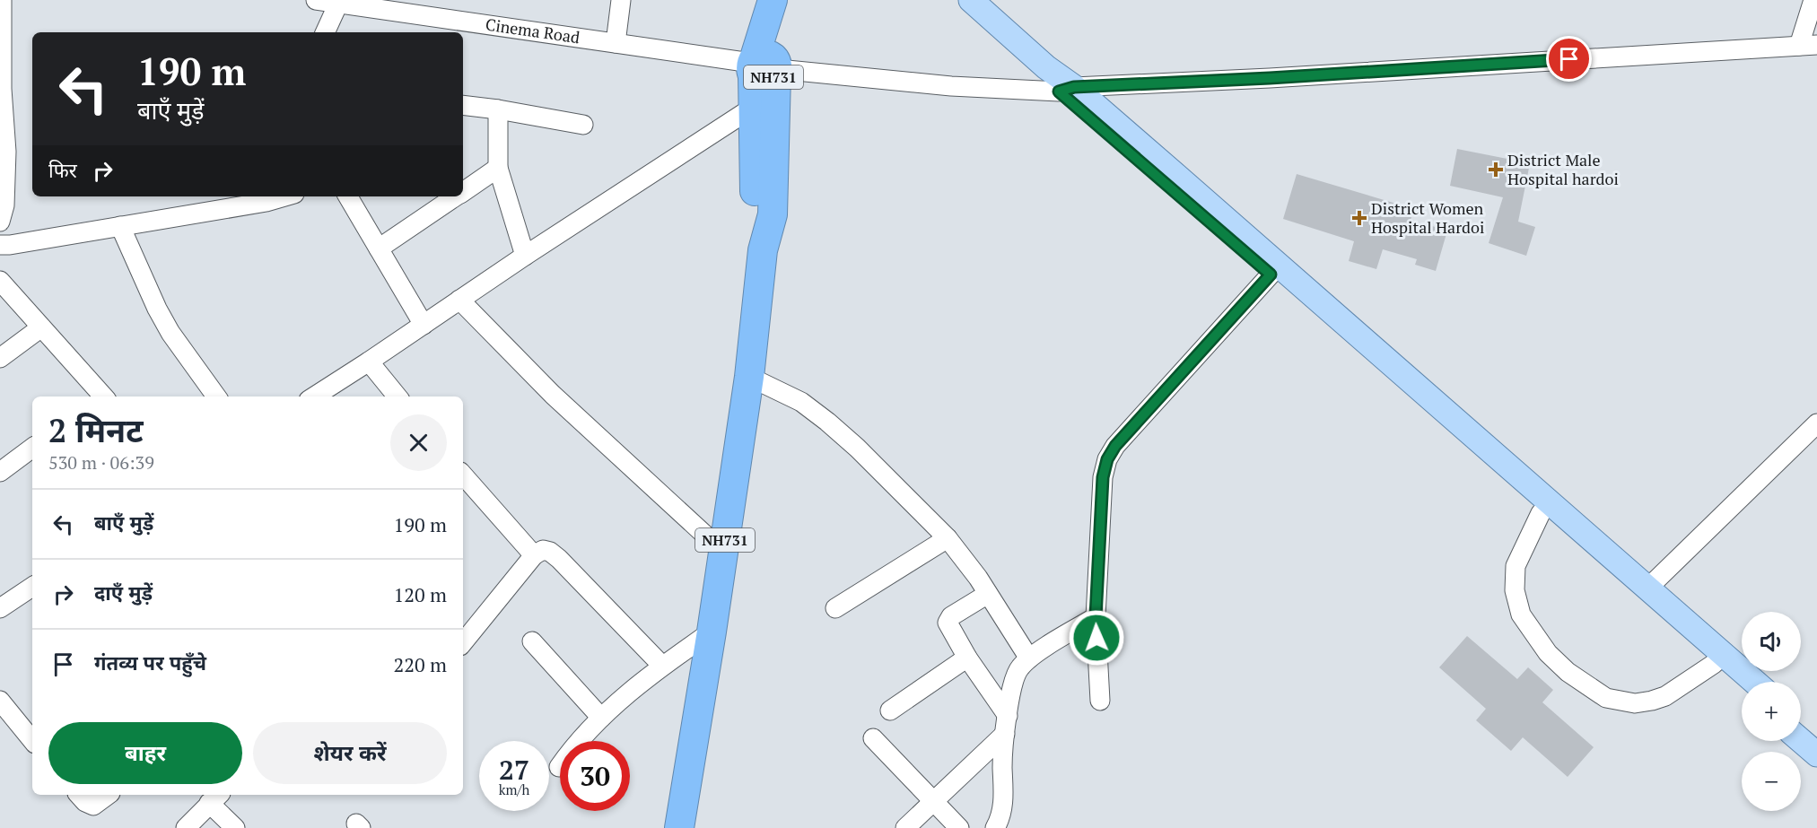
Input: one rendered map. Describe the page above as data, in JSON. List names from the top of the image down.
{
  "streets": {
    "highway": ["NH731"],
    "street": ["Cinema Road"]
  },
  "crossings": [
    ["Cinema Road", "NH731"]
  ],
  "places": {
    "health": ["District Male Hospital hardoi", "District Women Hospital Hardoi"]
  },
  "page": {
    "turn": ["190 m", "बाएँ मुड़ें"],
    "then": "फिर",
    "heading": ["2 मिनट", "530 m · 06:39"],
    "list": [
      {
        "name": "बाएँ मुड़ें",
        "value": "190 m"
      },
      {
        "name": "दाएँ मुड़ें",
        "value": "120 m"
      },
      {
        "name": "गंतव्य पर पहुँचे",
        "value": "220 m"
      }
    ],
    "map_buttons": ["+", "−"],
    "buttons": ["बाहर", "शेयर करें"],
    "speed": "27 km/h",
    "limit": "30"
  }
}
